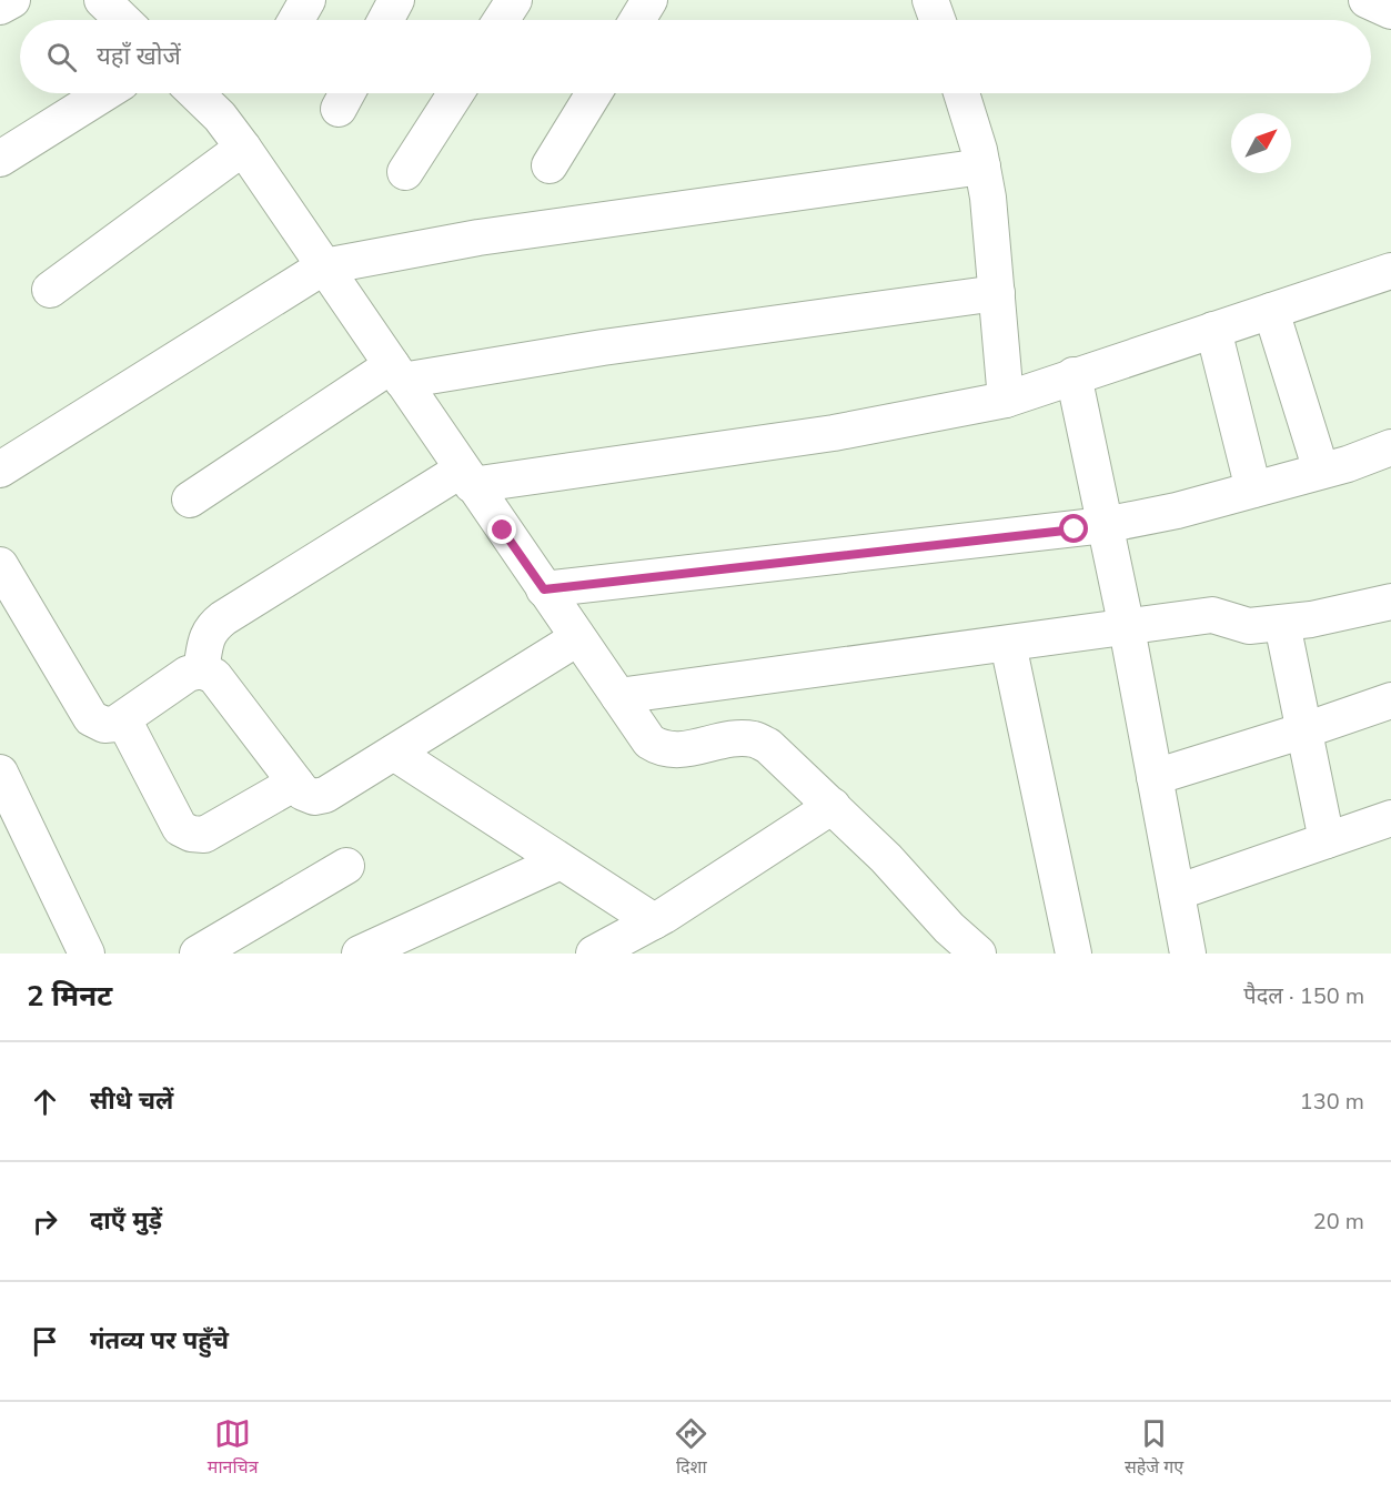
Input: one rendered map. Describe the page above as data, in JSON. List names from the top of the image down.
{
  "north": "top right",
  "page": {
    "search": "यहाँ खोजें",
    "heading": ["2 मिनट", "पैदल · 150 m"],
    "list": [
      ["सीधे चलें", "130 m"],
      ["दाएँ मुड़ें", "20 m"],
      "गंतव्य पर पहुँचे"
    ],
    "nav": ["मानचित्र", "दिशा", "सहेजे गए"]
  }
}
